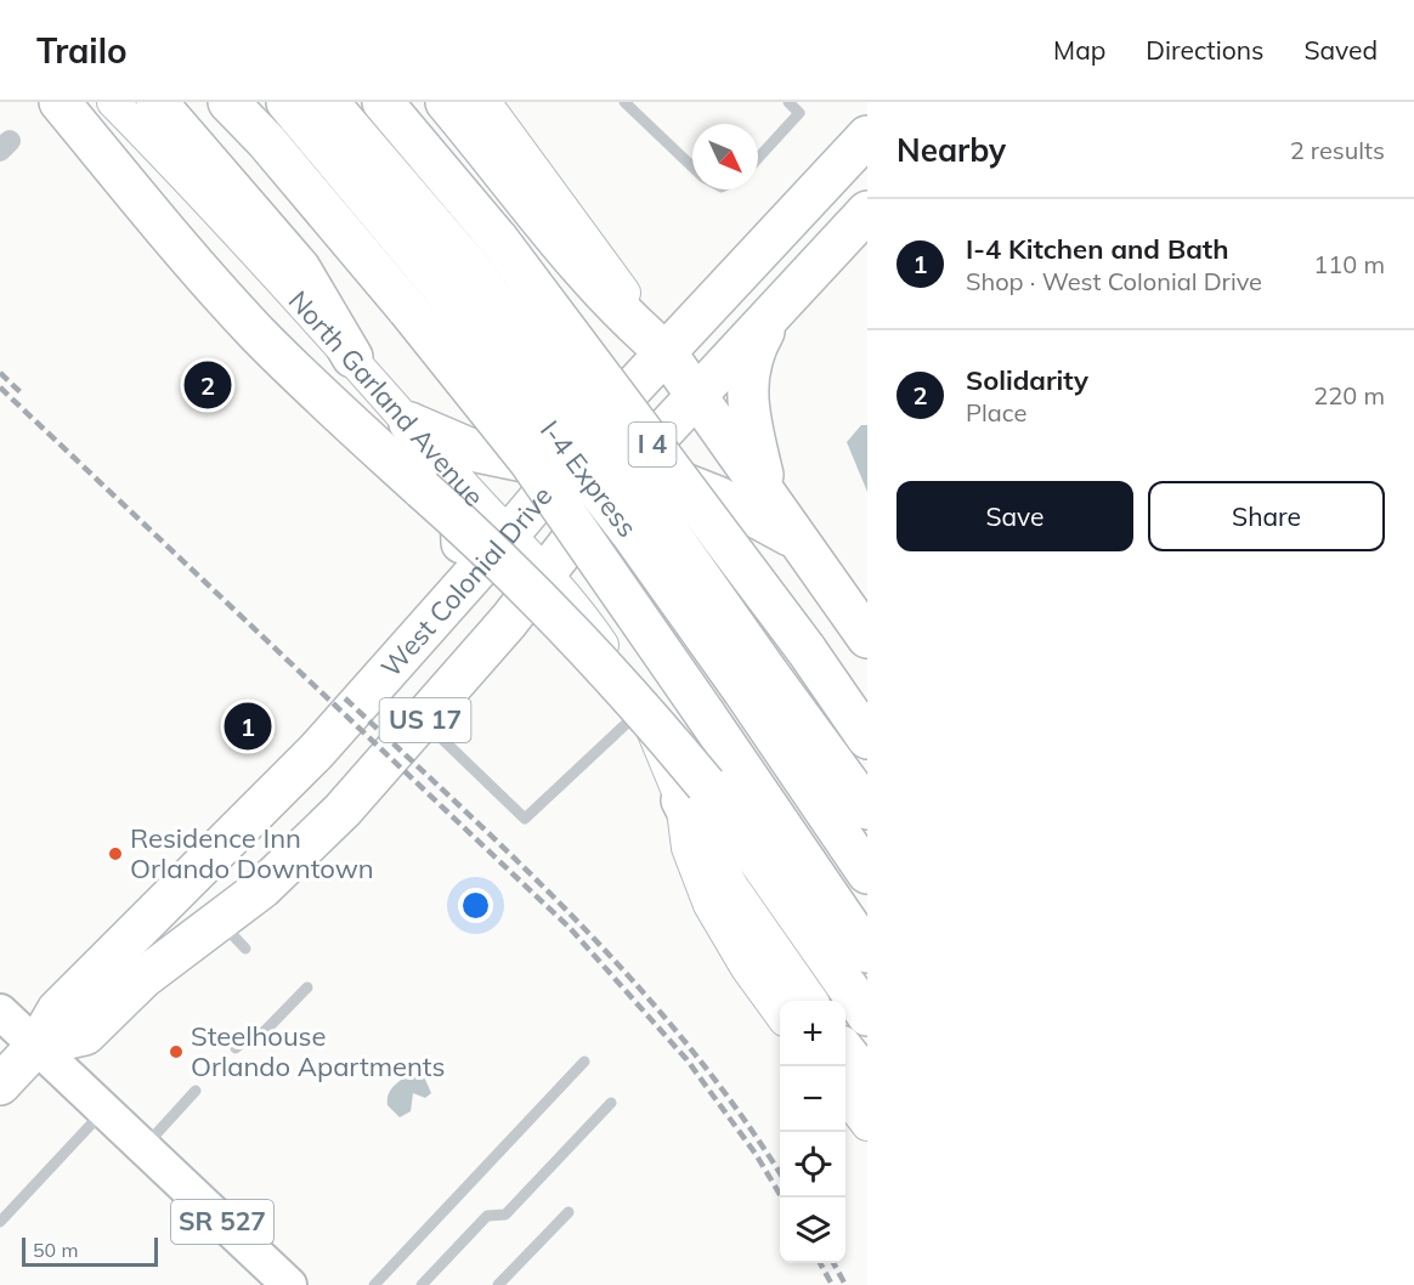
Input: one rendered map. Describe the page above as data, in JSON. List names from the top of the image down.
{
  "streets": {
    "highway": [
      "I 4",
      "I-4 Express",
      "West Colonial Drive",
      "US 17"
    ],
    "main road": ["SR 527"],
    "street": ["North Garland Avenue"]
  },
  "crossings": [
    ["North Garland Avenue", "West Colonial Drive"],
    ["West Colonial Drive", "US 17"],
    ["West Colonial Drive", "SR 527"],
    ["US 17", "SR 527"]
  ],
  "places": ["Residence Inn Orlando Downtown", "Steelhouse Orlando Apartments"],
  "scale_bar": "50 m",
  "north": "bottom right",
  "page": {
    "header": "Trailo",
    "nav": ["Map", "Directions", "Saved"],
    "heading": ["Nearby", "2 results"],
    "list": [
      {
        "mark": "1",
        "name": "I-4 Kitchen and Bath",
        "note": "Shop · West Colonial Drive",
        "value": "110 m"
      },
      {
        "mark": "2",
        "name": "Solidarity",
        "note": "Place",
        "value": "220 m"
      }
    ],
    "pins": ["2", "1"],
    "buttons": ["Save", "Share"],
    "map_buttons": ["+", "−"],
    "scale": "50 m"
  }
}
